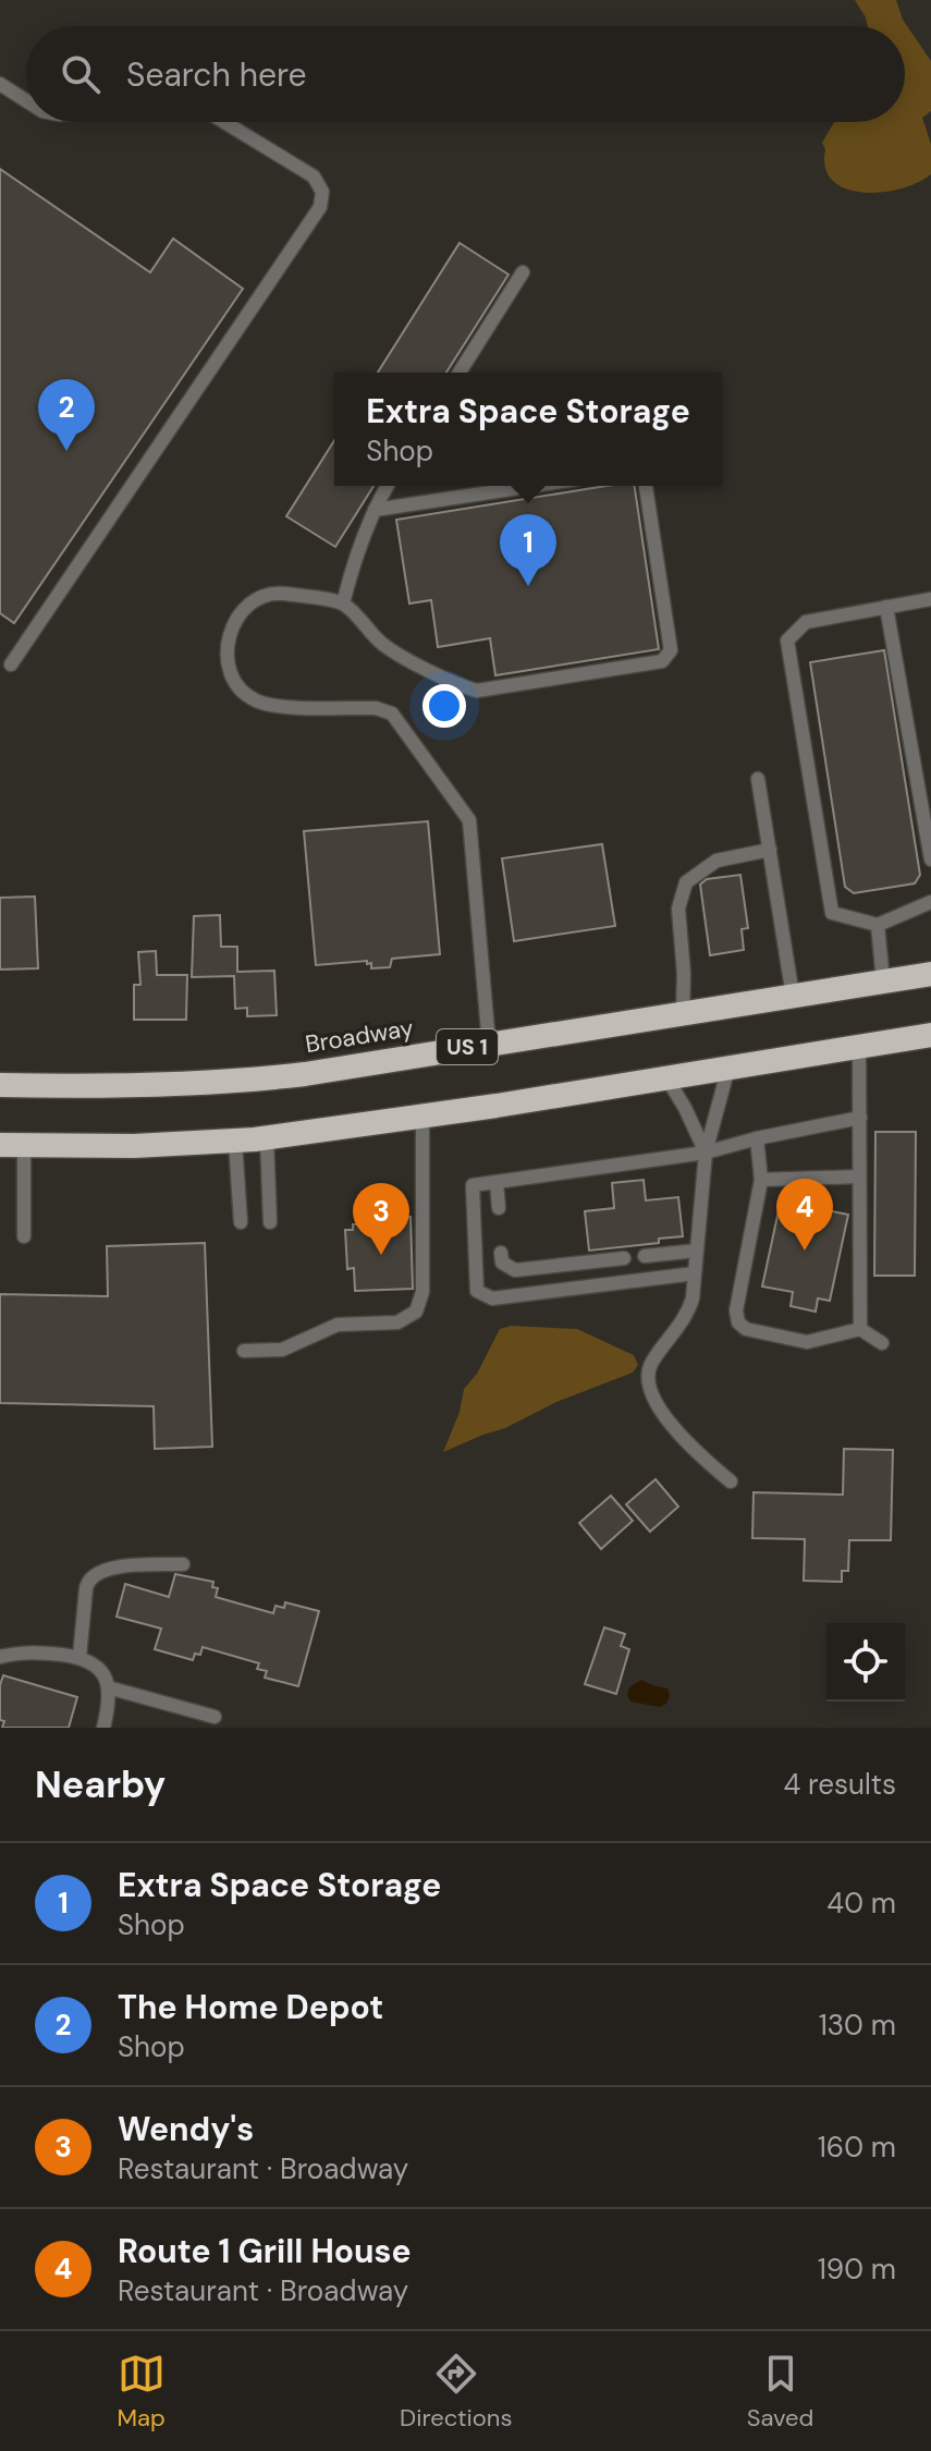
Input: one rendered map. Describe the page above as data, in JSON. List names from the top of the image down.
{
  "streets": {
    "highway": ["Broadway", "US 1"]
  },
  "page": {
    "search": "Search here",
    "popup": ["Extra Space Storage", "Shop"],
    "pins": [
      "2",
      "1",
      "4",
      "3"
    ],
    "heading": ["Nearby", "4 results"],
    "list": [
      {
        "mark": "1",
        "name": "Extra Space Storage",
        "note": "Shop",
        "value": "40 m"
      },
      {
        "mark": "2",
        "name": "The Home Depot",
        "note": "Shop",
        "value": "130 m"
      },
      {
        "mark": "3",
        "name": "Wendy's",
        "note": "Restaurant · Broadway",
        "value": "160 m"
      },
      {
        "mark": "4",
        "name": "Route 1 Grill House",
        "note": "Restaurant · Broadway",
        "value": "190 m"
      }
    ],
    "nav": ["Map", "Directions", "Saved"]
  }
}
